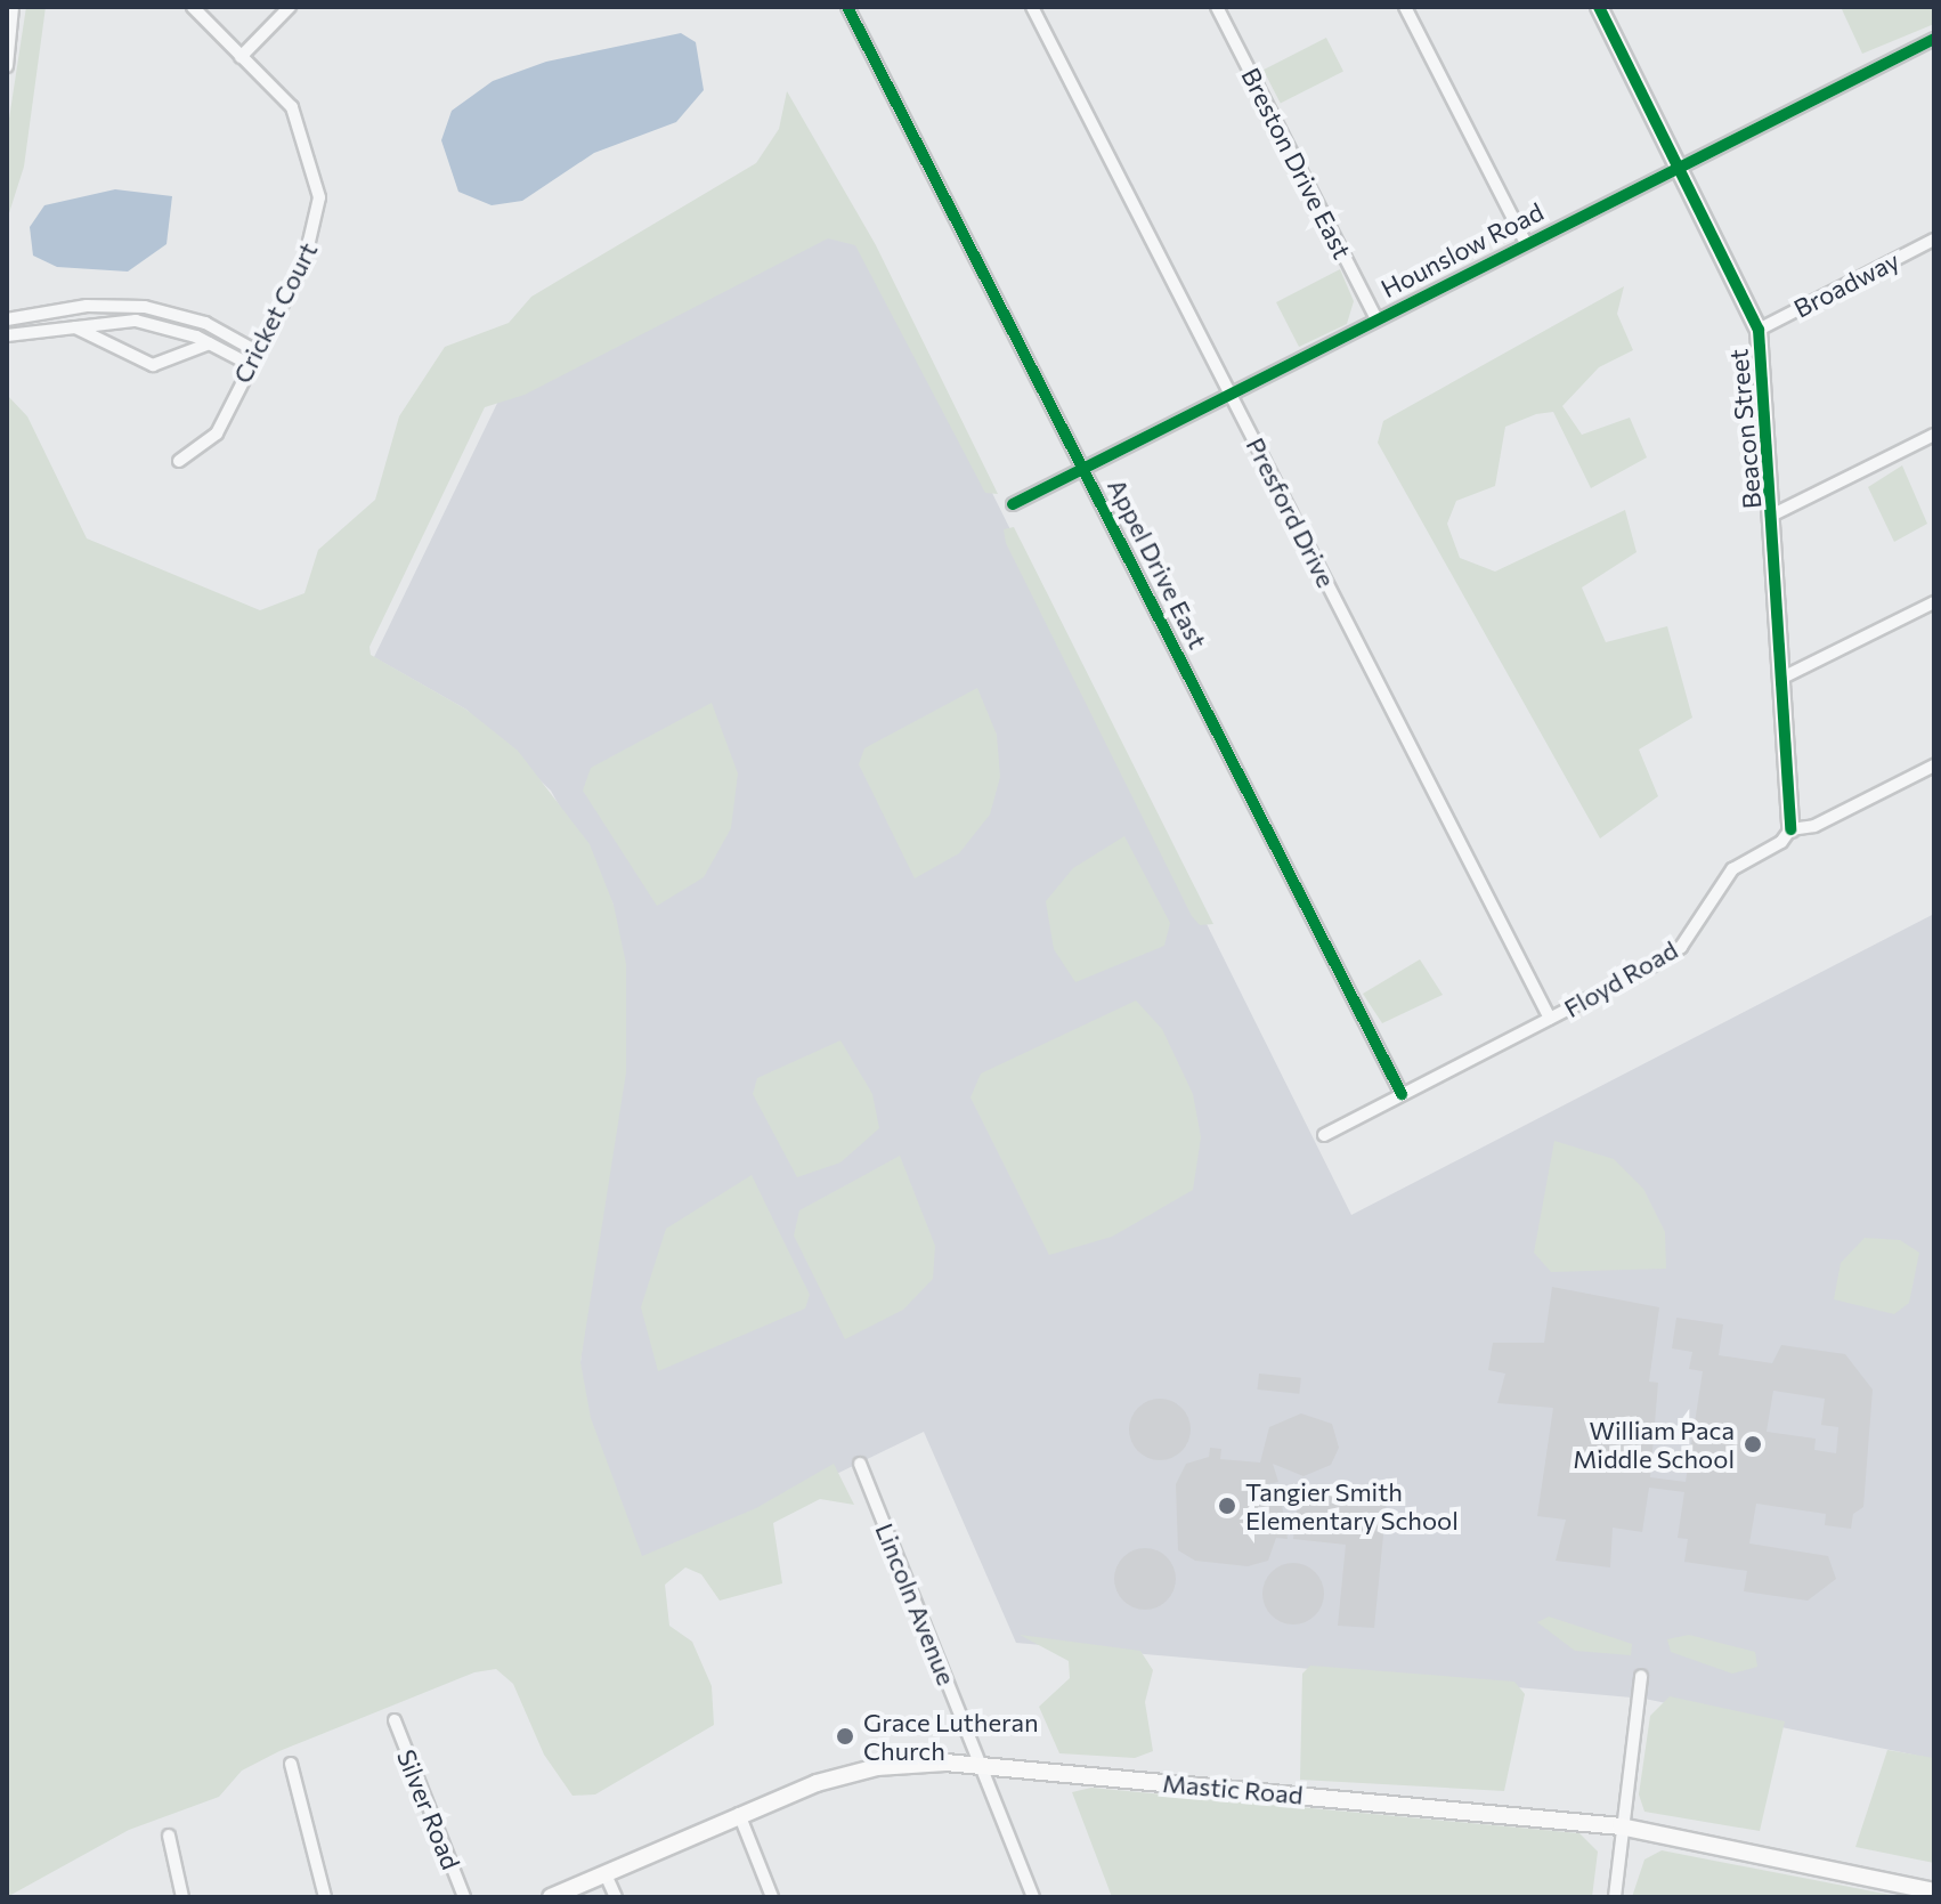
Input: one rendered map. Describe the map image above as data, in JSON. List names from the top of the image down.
{
  "streets": {
    "main road": ["Beacon Street", "Mastic Road"],
    "street": [
      "Breston Drive East",
      "Hounslow Road",
      "Broadway",
      "Cricket Court",
      "Presford Drive",
      "Appel Drive East",
      "Floyd Road",
      "Lincoln Avenue",
      "Silver Road"
    ]
  },
  "crossings": [
    ["Breston Drive East", "Hounslow Road"],
    ["Hounslow Road", "Beacon Street"],
    ["Hounslow Road", "Presford Drive"],
    ["Hounslow Road", "Appel Drive East"],
    ["Broadway", "Beacon Street"],
    ["Beacon Street", "Floyd Road"],
    ["Presford Drive", "Floyd Road"],
    ["Appel Drive East", "Floyd Road"],
    ["Lincoln Avenue", "Mastic Road"]
  ],
  "places": ["William Paca Middle School", "Tangier Smith Elementary School", "Grace Lutheran Church"]
}
